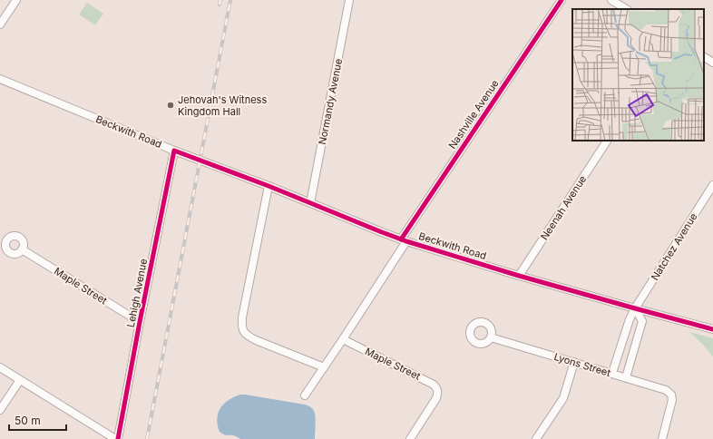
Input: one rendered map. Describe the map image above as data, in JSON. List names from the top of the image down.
{
  "streets": {
    "street": [
      "Normandy Avenue",
      "Nashville Avenue",
      "Beckwith Road",
      "Neenah Avenue",
      "Natchez Avenue",
      "Maple Street",
      "Lehigh Avenue",
      "Lyons Street"
    ]
  },
  "crossings": [
    ["Normandy Avenue", "Beckwith Road"],
    ["Nashville Avenue", "Beckwith Road"],
    ["Nashville Avenue", "Maple Street"],
    ["Beckwith Road", "Neenah Avenue"],
    ["Beckwith Road", "Natchez Avenue"],
    ["Beckwith Road", "Lehigh Avenue"],
    ["Natchez Avenue", "Lyons Street"],
    ["Maple Street", "Lehigh Avenue"]
  ],
  "places": ["Jehovah's Witness Kingdom Hall"],
  "scale_bar": "50 m"
}
